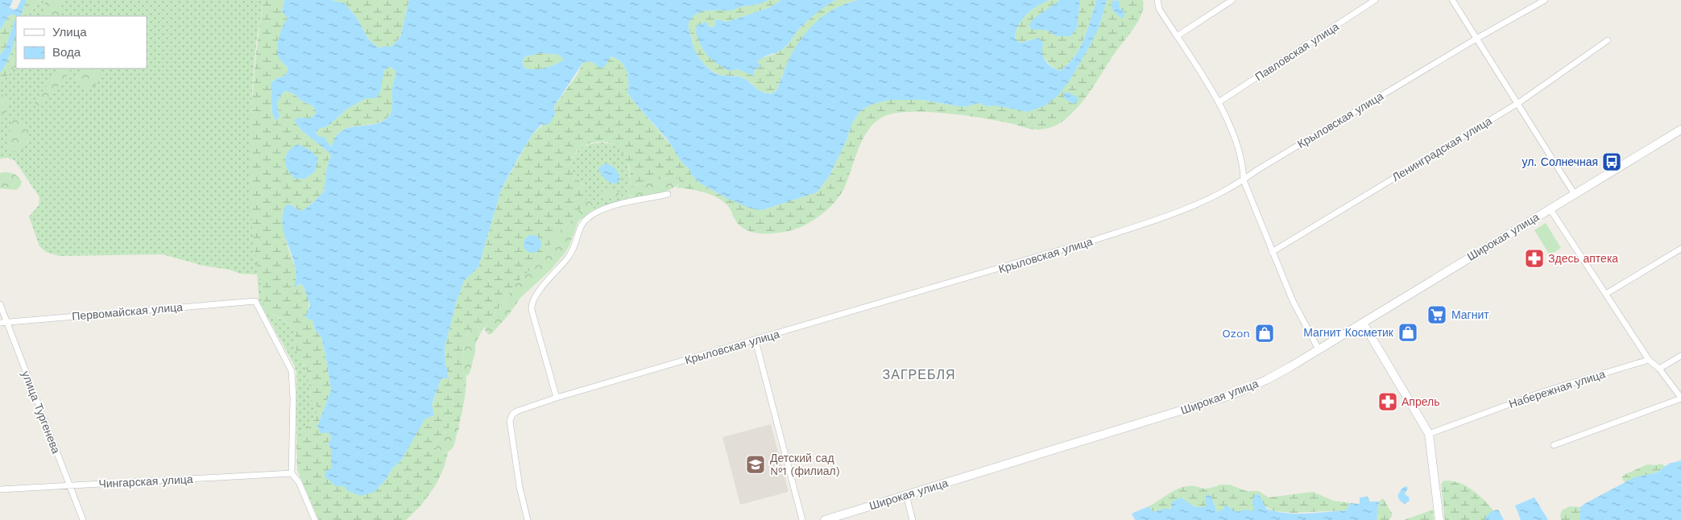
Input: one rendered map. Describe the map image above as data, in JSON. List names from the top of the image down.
{
  "streets": {
    "street": [
      "Павловская улица",
      "Крыловская улица",
      "Ленинградская улица",
      "Широкая улица",
      "Первомайская улица",
      "Набережная улица",
      "улица Тургенева",
      "Чингарская улица"
    ]
  },
  "crossings": [
    ["Первомайская улица", "улица Тургенева"],
    ["Первомайская улица", "Чингарская улица"],
    ["улица Тургенева", "Чингарская улица"]
  ],
  "districts": ["ЗАГРЕБЛЯ"],
  "places": {
    "bus stop": ["ул. Солнечная"],
    "pharmacy": ["Здесь аптека", "Апрель"],
    "supermarket": ["Магнит"],
    "shop": ["Магнит Косметик", "Ozon"],
    "school or university": ["Детский сад №1 (филиал)"]
  },
  "legend": ["Улица", "Вода"]
}
